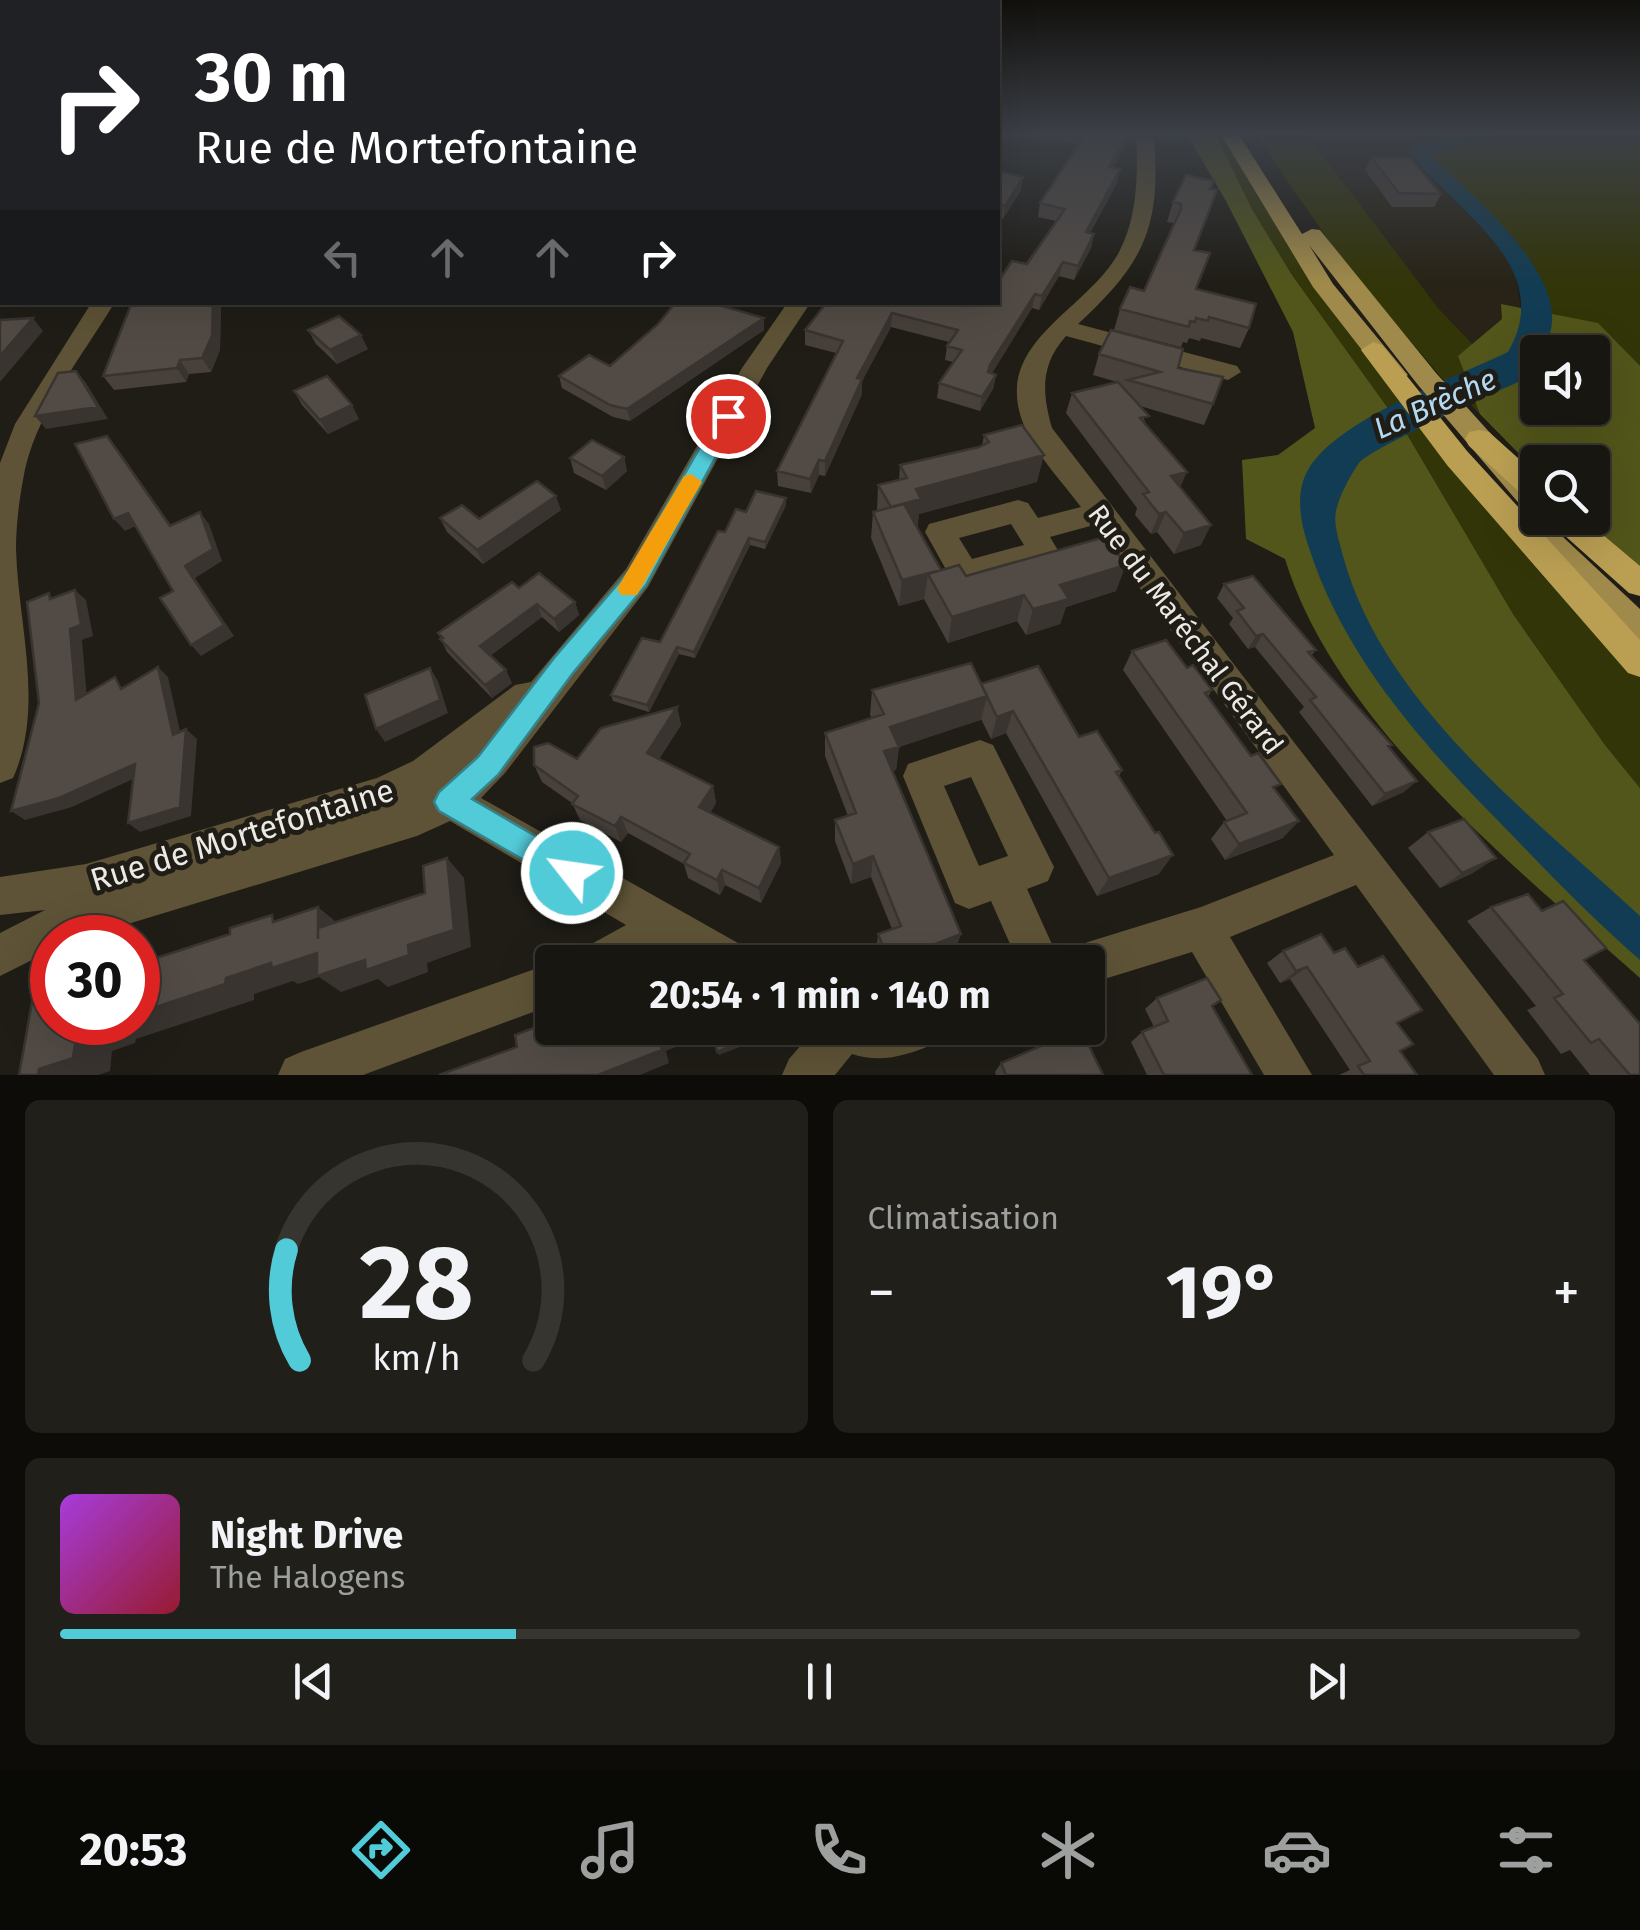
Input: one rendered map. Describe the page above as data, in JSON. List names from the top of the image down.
{
  "streets": {
    "street": ["Rue du Maréchal Gérard", "Rue de Mortefontaine"]
  },
  "water": ["La Brèche"],
  "page": {
    "turn": ["30 m", "Rue de Mortefontaine"],
    "limit": "30",
    "trip": "20:54 · 1 min · 140 m",
    "tile": "Climatisation",
    "heat": ["−", "19°", "+"],
    "song": ["Night Drive", "The Halogens"],
    "tabs": "20:53",
    "gauge": ["28", "km/h"]
  }
}
